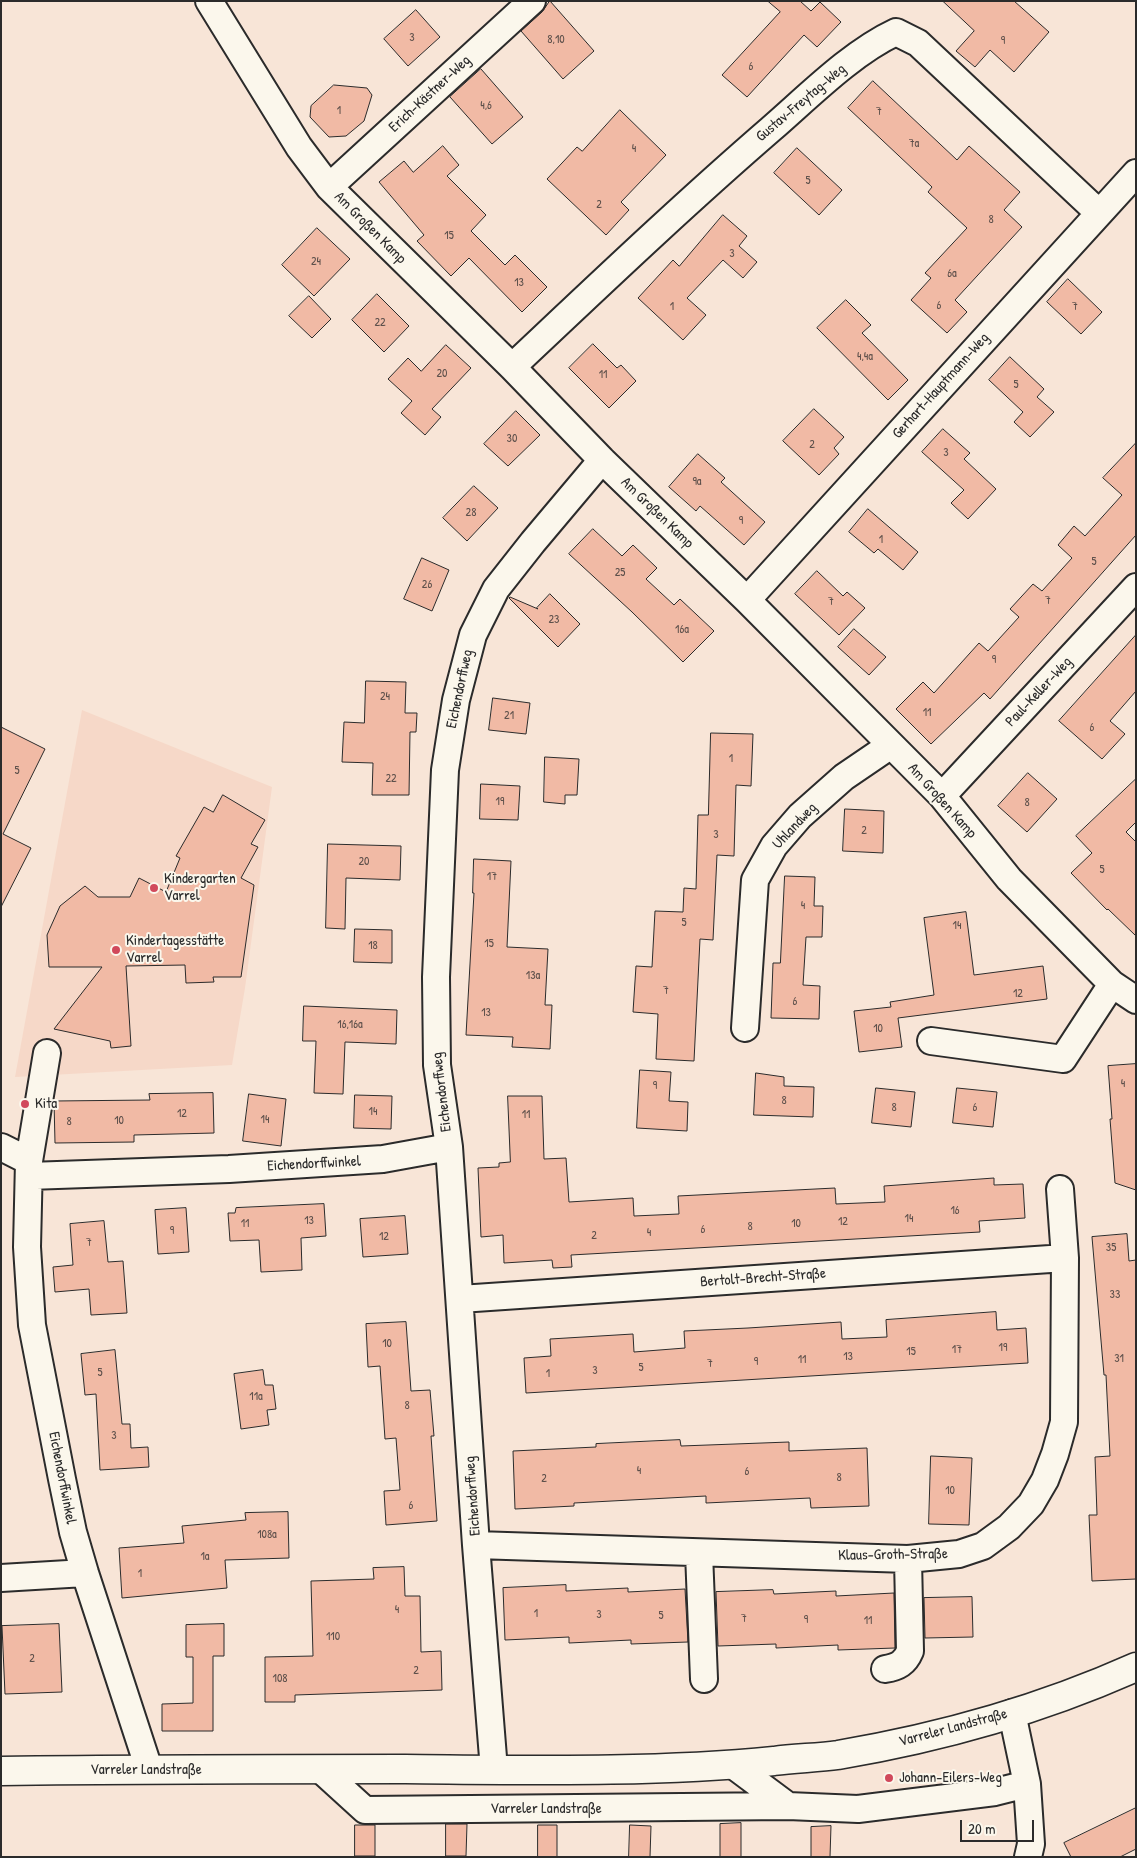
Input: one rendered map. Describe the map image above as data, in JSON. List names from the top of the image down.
{
  "streets": {
    "main road": ["Varreler Landstraße"],
    "street": [
      "Erich-Kästner-Weg",
      "Gustav-Freytag-Weg",
      "Am Großen Kamp",
      "Gerhart-Hauptmann-Weg",
      "Eichendorffweg",
      "Paul-Keller-Weg",
      "Uhlandweg",
      "Eichendorffwinkel",
      "Bertolt-Brecht-Straße",
      "Klaus-Groth-Straße"
    ]
  },
  "crossings": [
    ["Erich-Kästner-Weg", "Am Großen Kamp"],
    ["Gustav-Freytag-Weg", "Am Großen Kamp"],
    ["Gustav-Freytag-Weg", "Gerhart-Hauptmann-Weg"],
    ["Am Großen Kamp", "Gerhart-Hauptmann-Weg"],
    ["Am Großen Kamp", "Eichendorffweg"],
    ["Am Großen Kamp", "Paul-Keller-Weg"],
    ["Am Großen Kamp", "Uhlandweg"],
    ["Eichendorffweg", "Eichendorffwinkel"],
    ["Eichendorffweg", "Bertolt-Brecht-Straße"],
    ["Eichendorffweg", "Klaus-Groth-Straße"],
    ["Eichendorffweg", "Varreler Landstraße"],
    ["Eichendorffwinkel", "Varreler Landstraße"],
    ["Bertolt-Brecht-Straße", "Klaus-Groth-Straße"]
  ],
  "places": [
    "Kindergarten Varrel",
    "Kindertagesstätte Varrel",
    "Kita",
    "Johann-Eilers-Weg"
  ],
  "house_numbers": [
    "3",
    "8,10",
    "9",
    "6",
    "4,6",
    "1",
    "7",
    "7a",
    "4",
    "5",
    "2",
    "8",
    "15",
    "3",
    "24",
    "6a",
    "13",
    "6",
    "1",
    "7",
    "22",
    "4,4a",
    "20",
    "11",
    "5",
    "30",
    "2",
    "3",
    "9a",
    "28",
    "9",
    "1",
    "5",
    "25",
    "26",
    "7",
    "7",
    "23",
    "16a",
    "9",
    "24",
    "11",
    "21",
    "6",
    "1",
    "5",
    "22",
    "19",
    "8",
    "2",
    "3",
    "20",
    "5",
    "17",
    "4",
    "5",
    "14",
    "15",
    "18",
    "13a",
    "7",
    "12",
    "6",
    "13",
    "16,16a",
    "10",
    "4",
    "9",
    "8",
    "8",
    "6",
    "14",
    "12",
    "11",
    "14",
    "10",
    "8",
    "16",
    "14",
    "13",
    "12",
    "11",
    "10",
    "8",
    "6",
    "9",
    "4",
    "2",
    "12",
    "7",
    "35",
    "33",
    "10",
    "19",
    "17",
    "15",
    "13",
    "31",
    "11",
    "9",
    "7",
    "5",
    "3",
    "5",
    "1",
    "11a",
    "8",
    "3",
    "4",
    "6",
    "8",
    "2",
    "10",
    "6",
    "108a",
    "1a",
    "1",
    "4",
    "1",
    "3",
    "5",
    "7",
    "9",
    "11",
    "110",
    "2",
    "2",
    "108"
  ],
  "scale_bar": "20 m"
}
